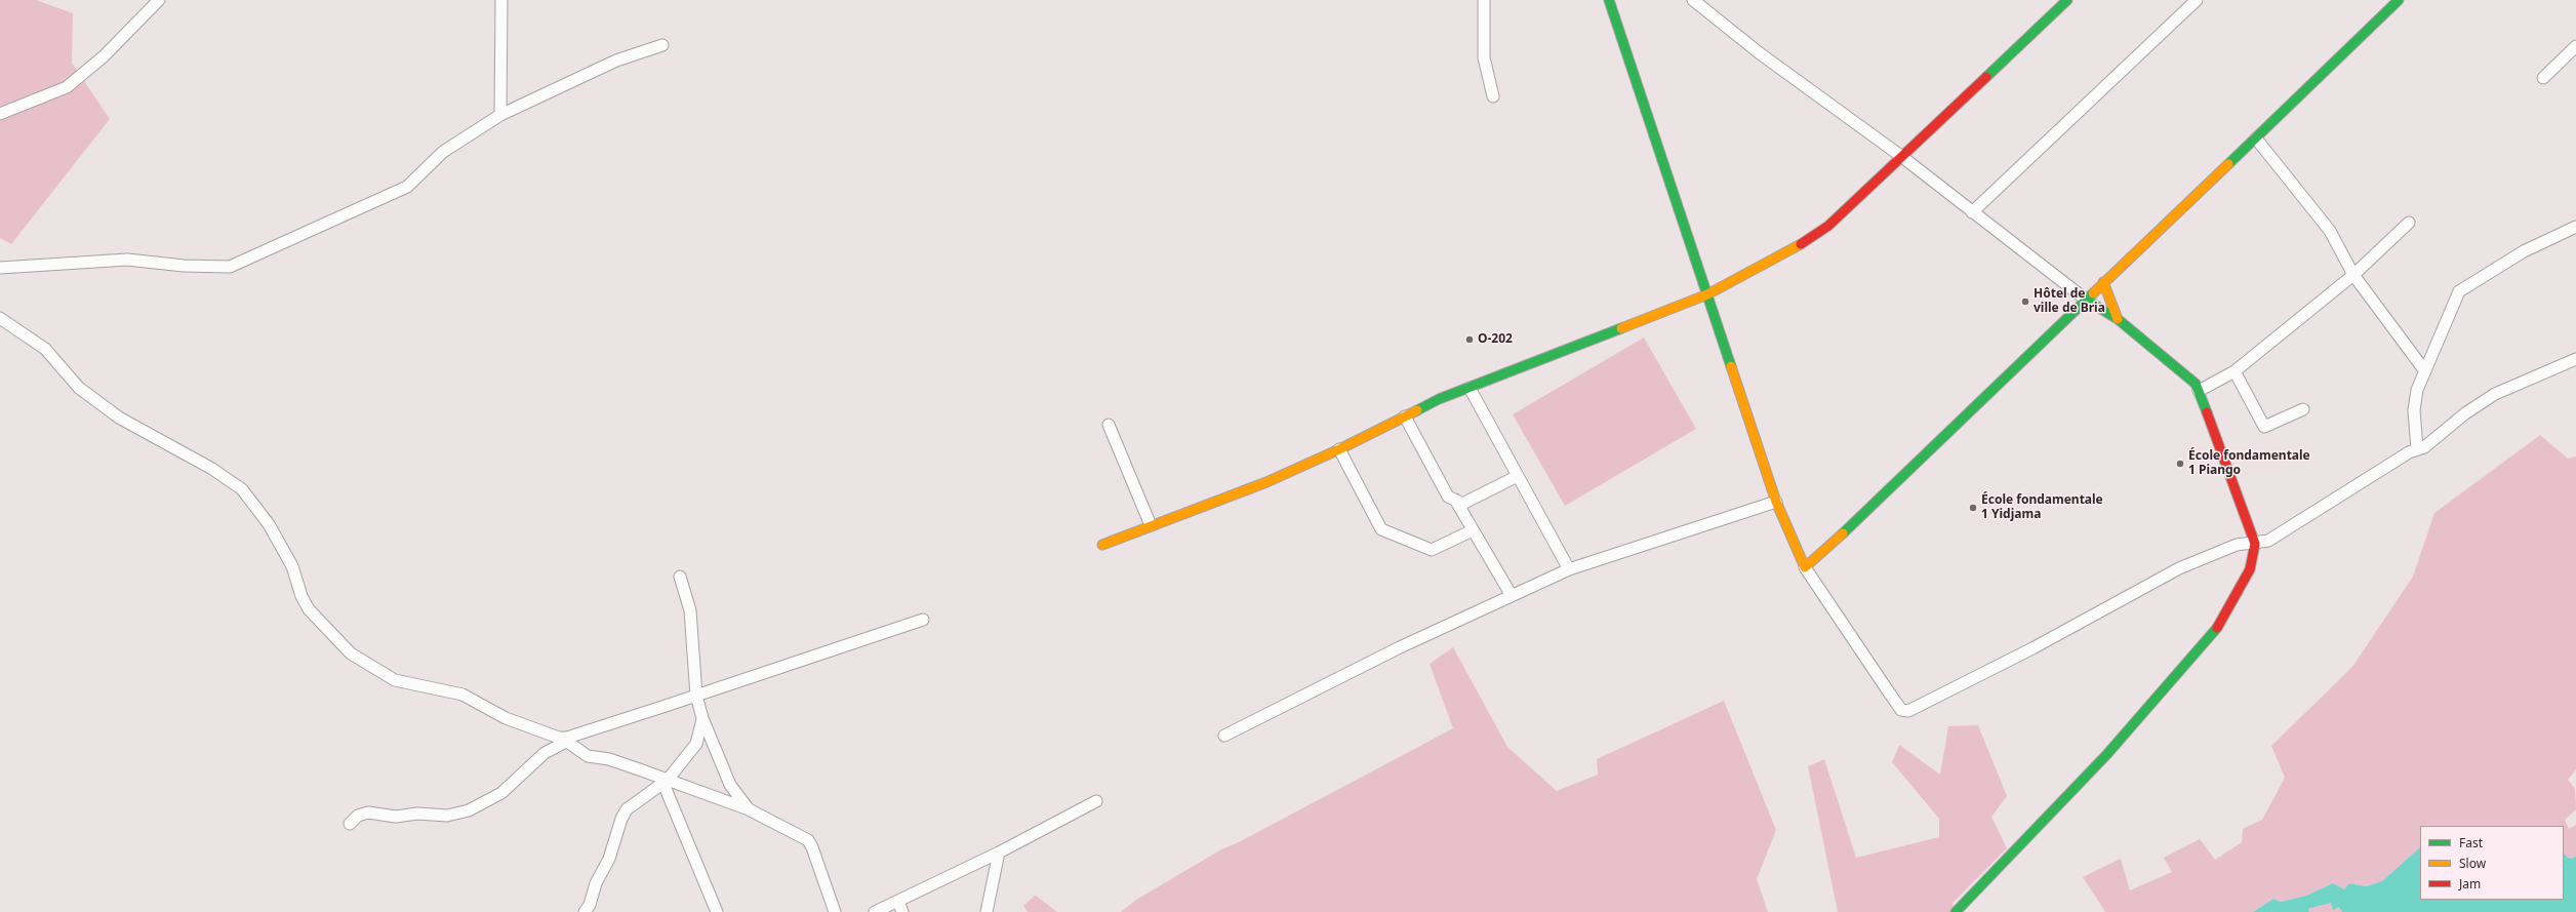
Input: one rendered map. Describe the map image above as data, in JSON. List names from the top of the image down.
{
  "places": [
    "Hôtel de ville de Bria",
    "O-202",
    "École fondamentale 1 Piango",
    "École fondamentale 1 Yidjama"
  ],
  "legend": ["Fast", "Slow", "Jam"]
}
